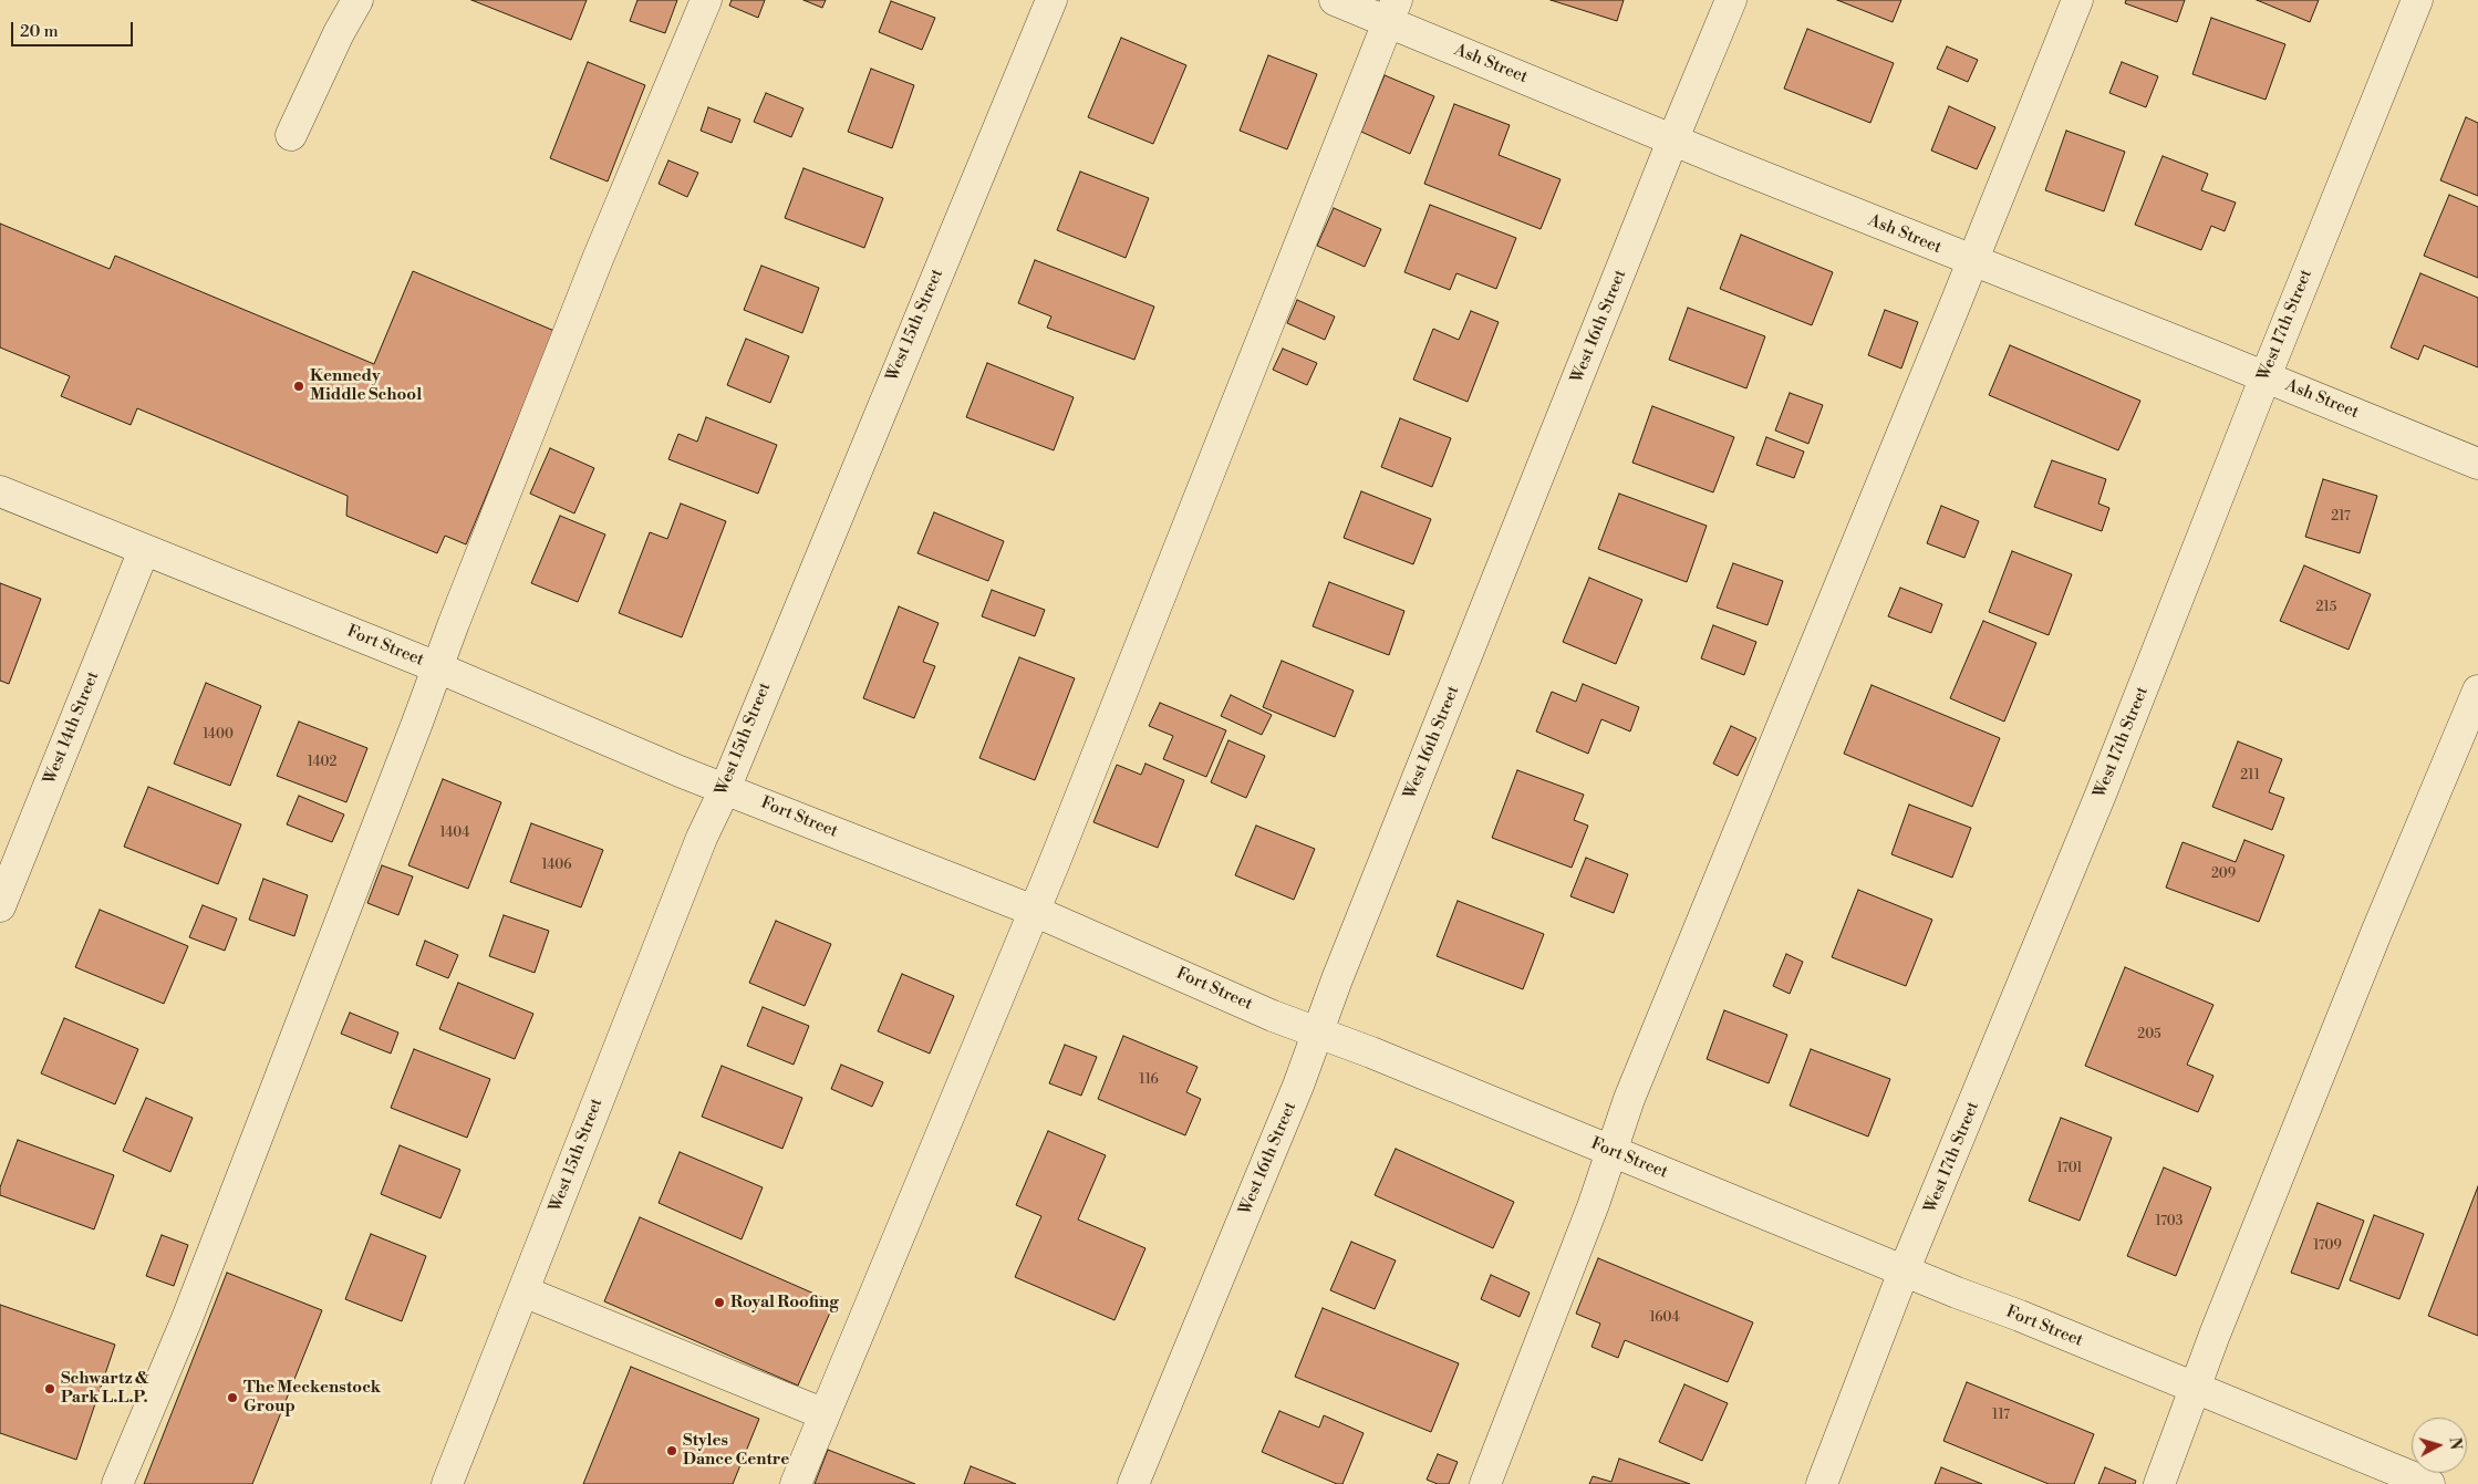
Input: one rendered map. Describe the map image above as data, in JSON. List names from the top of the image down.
{
  "streets": {
    "street": [
      "Ash Street",
      "West 15th Street",
      "West 17th Street",
      "West 16th Street",
      "Fort Street",
      "West 14th Street"
    ]
  },
  "crossings": [
    ["Ash Street", "West 17th Street"],
    ["Ash Street", "West 16th Street"],
    ["West 15th Street", "Fort Street"],
    ["West 17th Street", "Fort Street"],
    ["West 16th Street", "Fort Street"],
    ["Fort Street", "West 14th Street"]
  ],
  "places": [
    "Kennedy Middle School",
    "Royal Roofing",
    "Schwartz & Park L.L.P.",
    "The Meckenstock Group",
    "Styles Dance Centre"
  ],
  "house_numbers": [
    "217",
    "215",
    "1400",
    "1402",
    "211",
    "1404",
    "1406",
    "209",
    "205",
    "116",
    "1701",
    "1703",
    "1709",
    "1604",
    "117"
  ],
  "scale_bar": "20 m",
  "north": "right"
}
